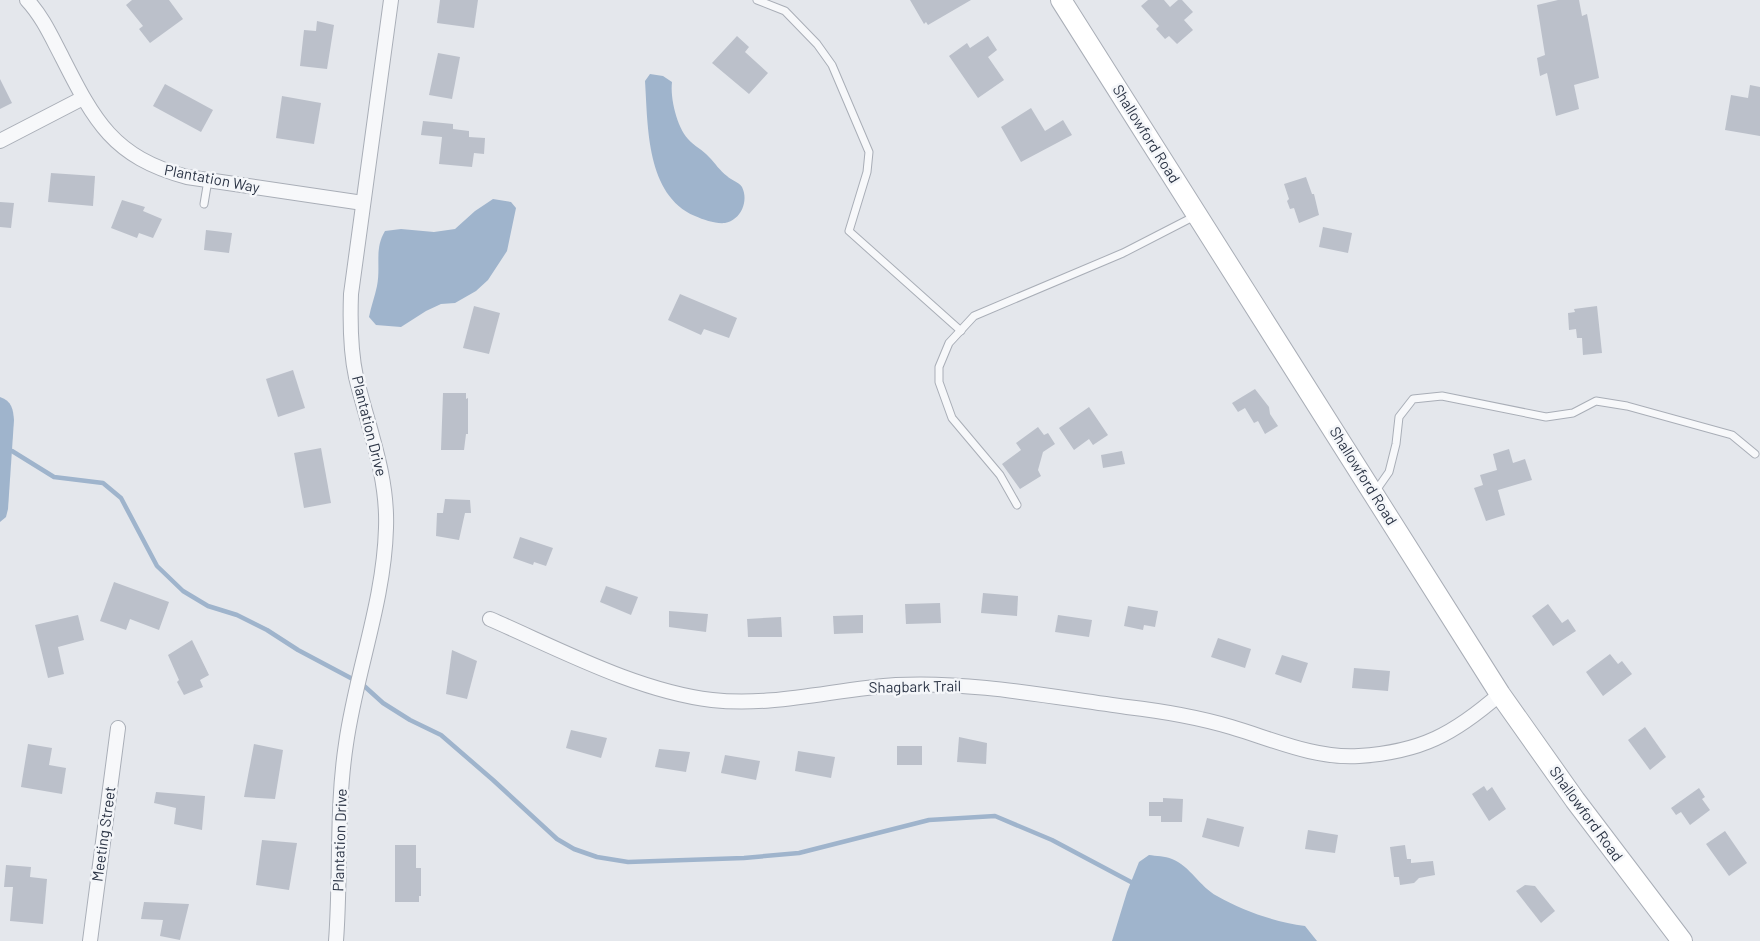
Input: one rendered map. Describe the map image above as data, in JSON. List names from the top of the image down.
{
  "streets": {
    "street": [
      "Shallowford Road",
      "Plantation Way",
      "Plantation Drive",
      "Shagbark Trail",
      "Meeting Street"
    ]
  },
  "crossings": [
    ["Shallowford Road", "Shagbark Trail"],
    ["Plantation Way", "Plantation Drive"]
  ]
}
